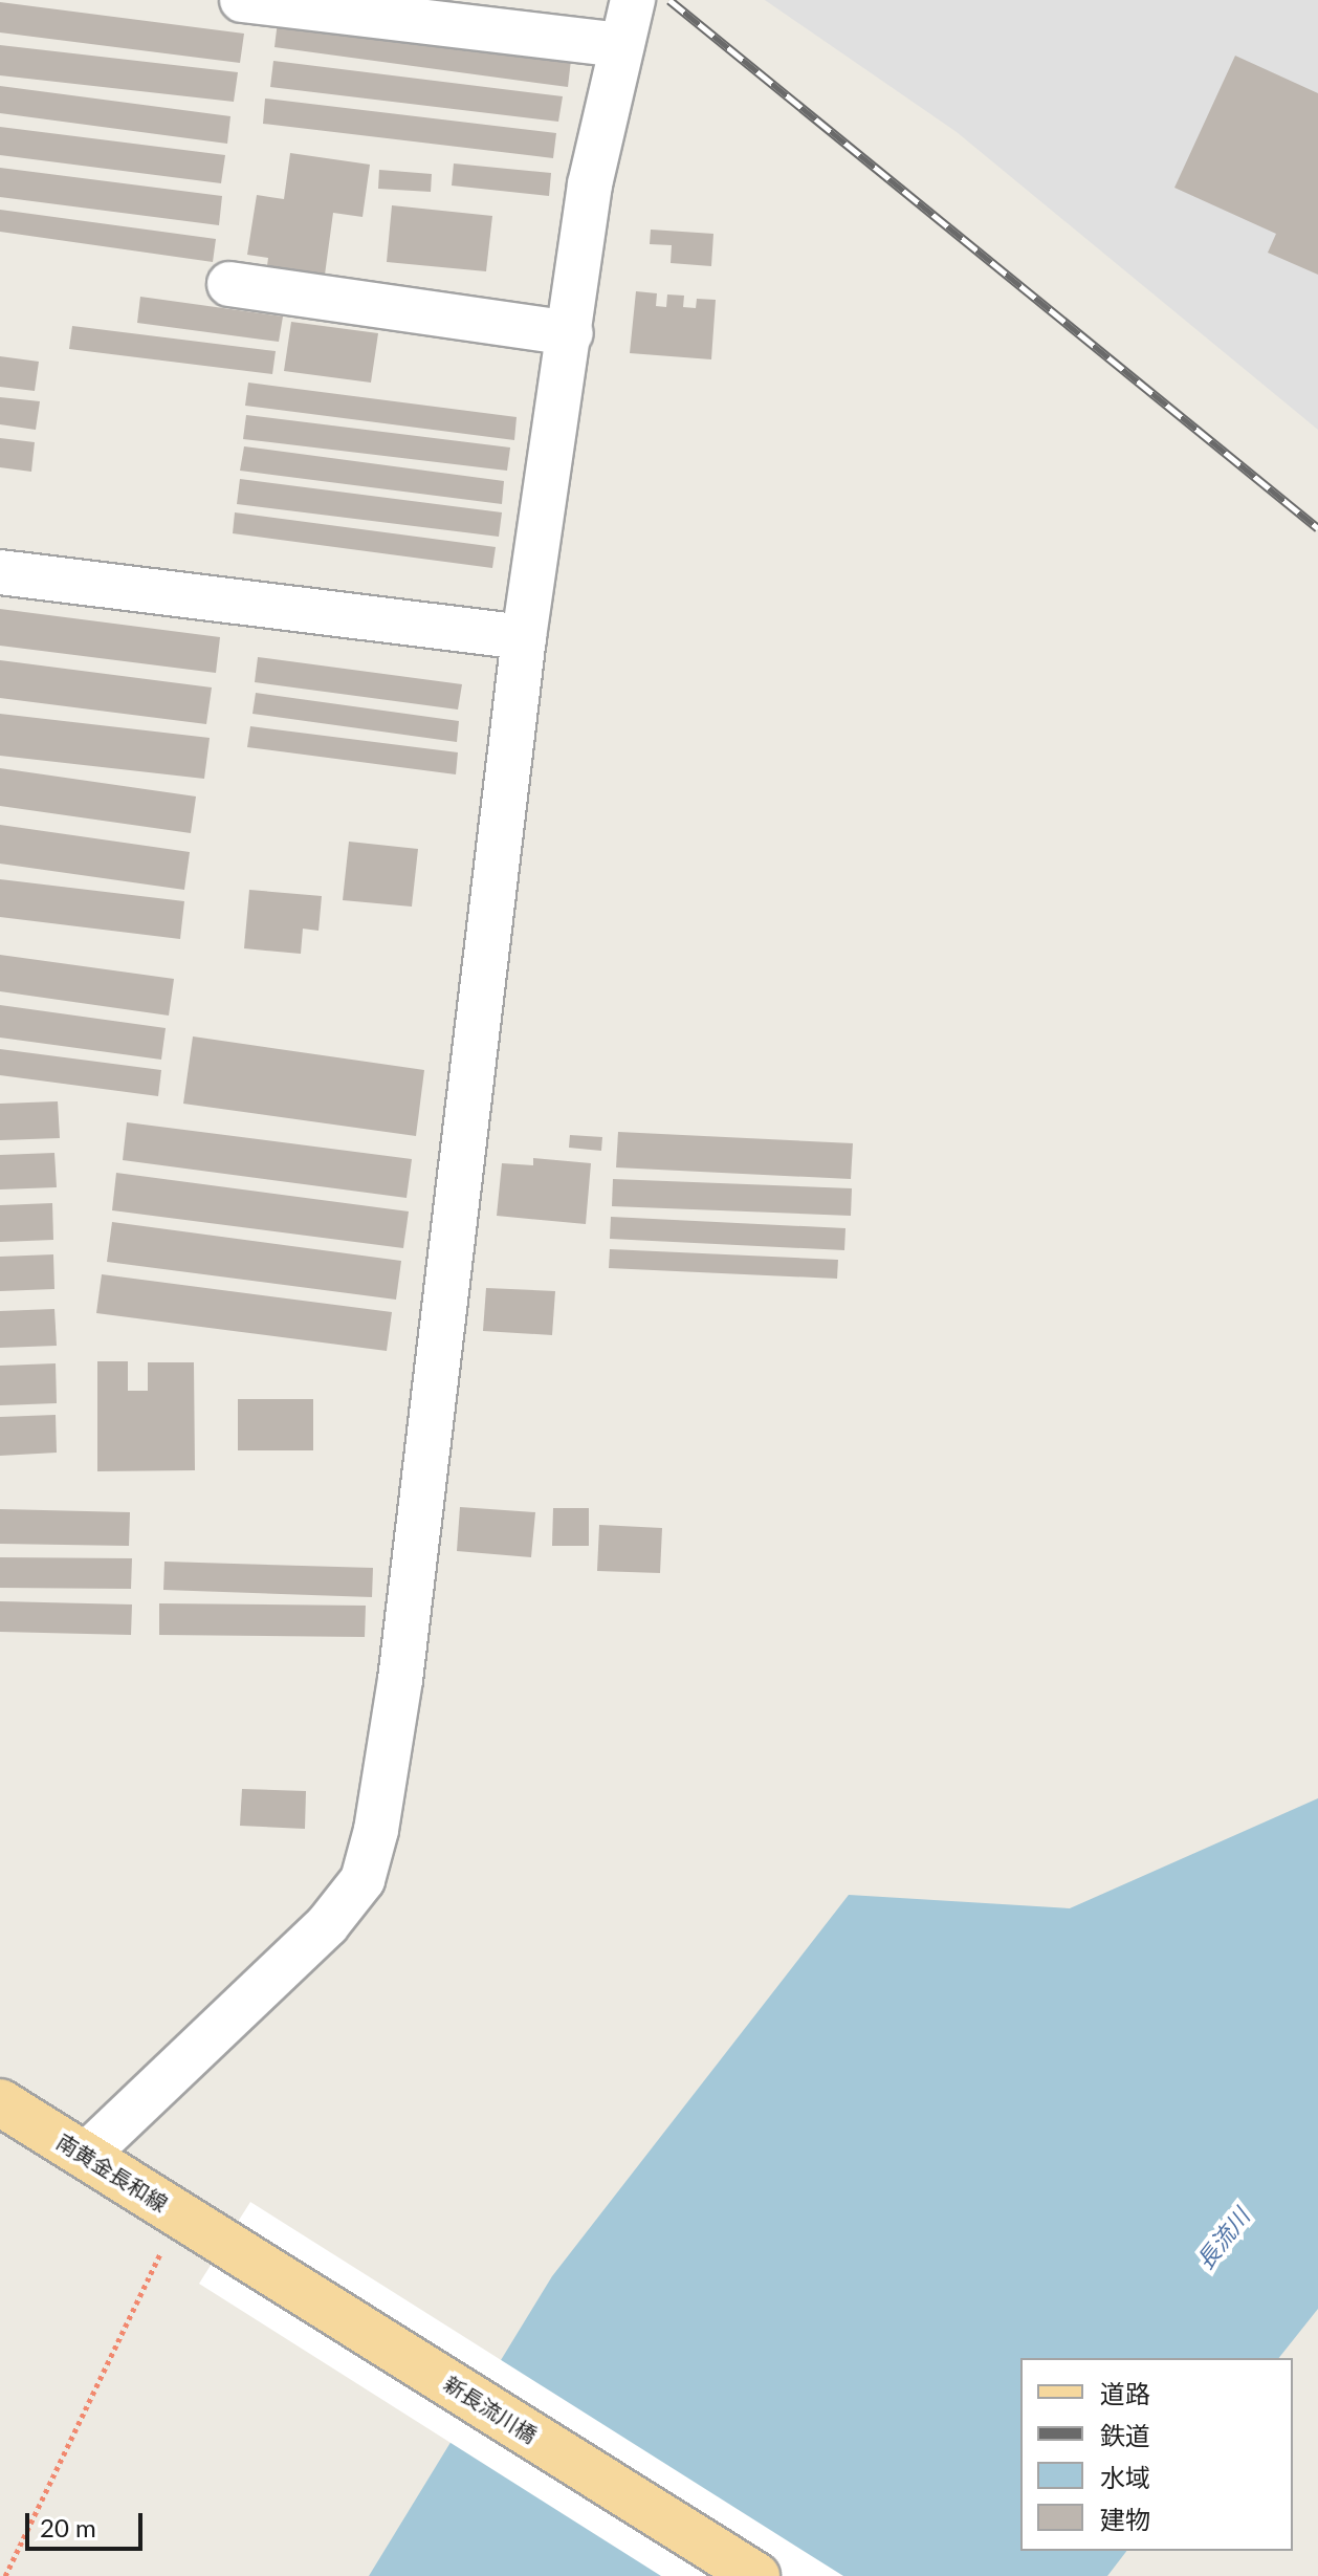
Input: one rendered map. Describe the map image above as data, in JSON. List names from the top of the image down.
{
  "streets": {
    "main road": ["南黄金長和線", "新長流川橋"]
  },
  "crossings": [
    ["南黄金長和線", "新長流川橋"]
  ],
  "water": ["長流川"],
  "legend": [
    "道路",
    "鉄道",
    "水域",
    "建物"
  ],
  "scale_bar": "20 m"
}
